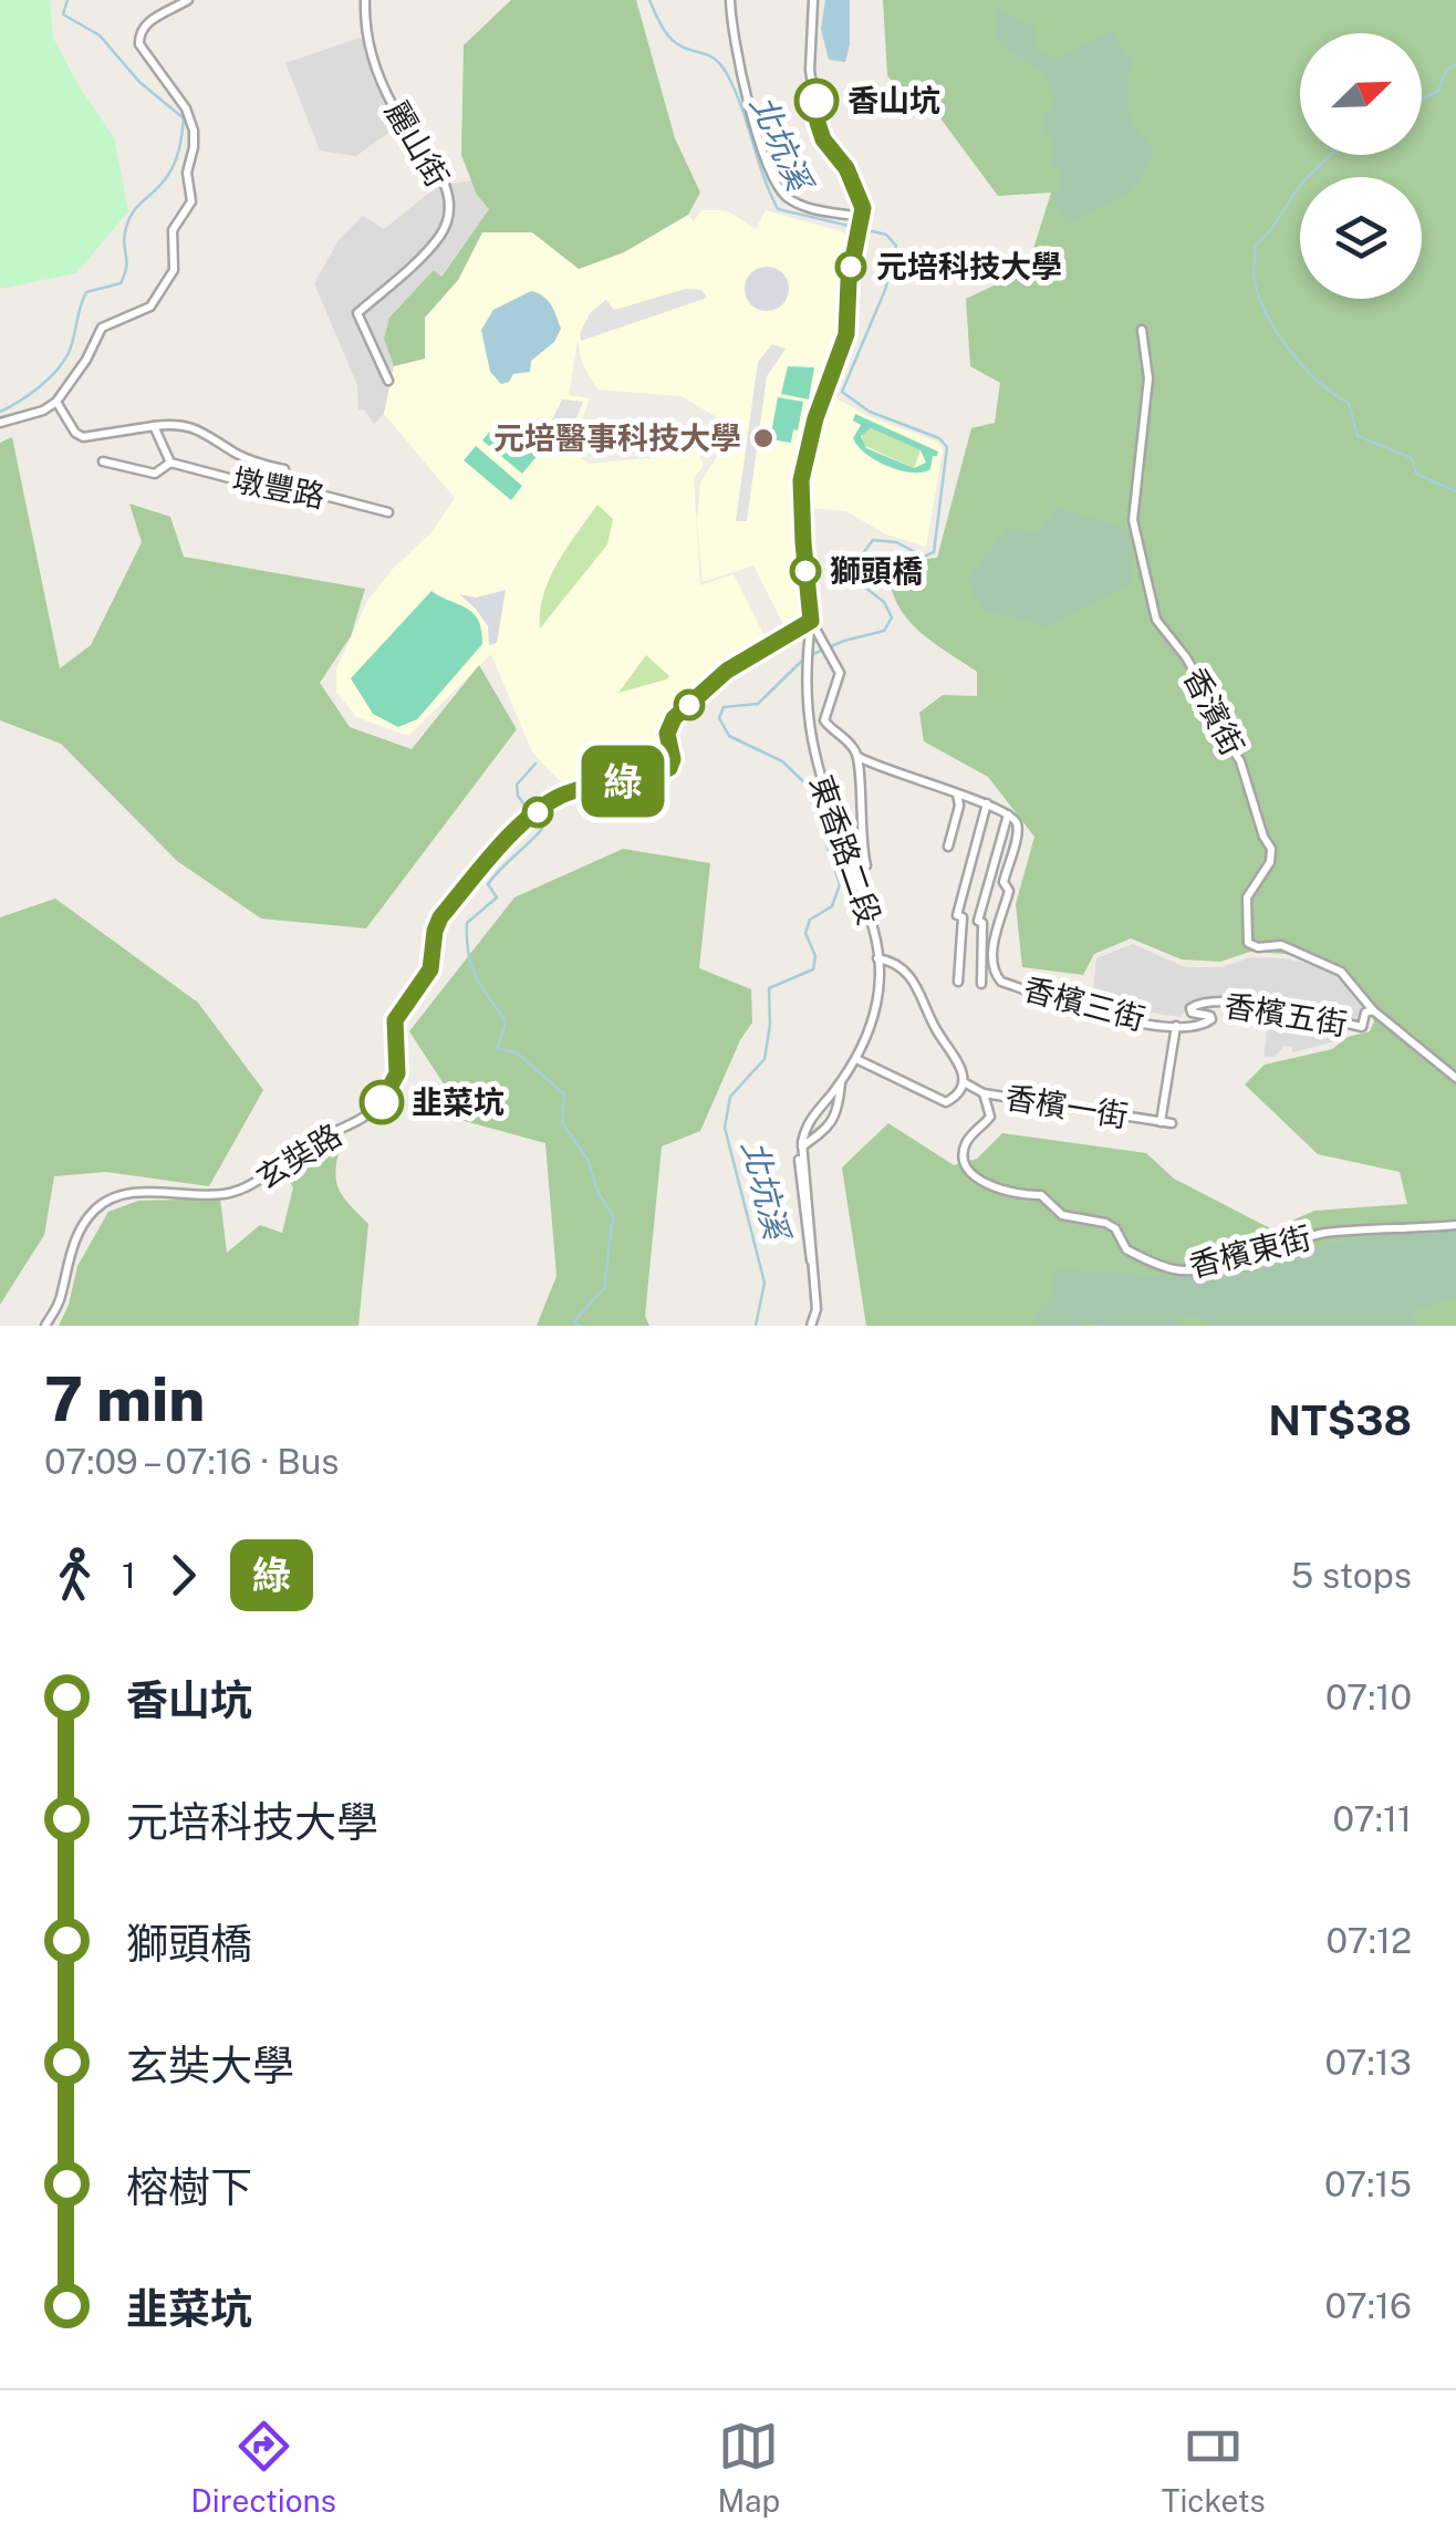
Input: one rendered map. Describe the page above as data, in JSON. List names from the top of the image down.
{
  "streets": {
    "street": [
      "麗山街",
      "墩豐路",
      "香濱街",
      "東香路二段",
      "香檳三街",
      "香檳五街",
      "香檳一街",
      "玄奘路",
      "香檳東街"
    ]
  },
  "crossings": [
    ["香濱街", "香檳五街"],
    ["東香路二段", "玄奘路"],
    ["香檳三街", "香檳五街"],
    ["香檳一街", "香檳東街"]
  ],
  "water": ["北坑溪"],
  "places": [
    "香山坑",
    "元培科技大學",
    "元培醫事科技大學",
    "獅頭橋",
    "韭菜坑"
  ],
  "lines": ["bus line 綠"],
  "north": "top right",
  "page": {
    "on_map": "綠",
    "heading": ["7 min", "07:09 – 07:16 · Bus", "NT$38"],
    "legs": ["1", "綠", "5 stops"],
    "list": [
      {
        "name": "香山坑",
        "value": "07:10"
      },
      {
        "name": "元培科技大學",
        "value": "07:11"
      },
      {
        "name": "獅頭橋",
        "value": "07:12"
      },
      {
        "name": "玄奘大學",
        "value": "07:13"
      },
      {
        "name": "榕樹下",
        "value": "07:15"
      },
      {
        "name": "韭菜坑",
        "value": "07:16"
      }
    ],
    "tabs": ["Directions", "Map", "Tickets"]
  }
}
